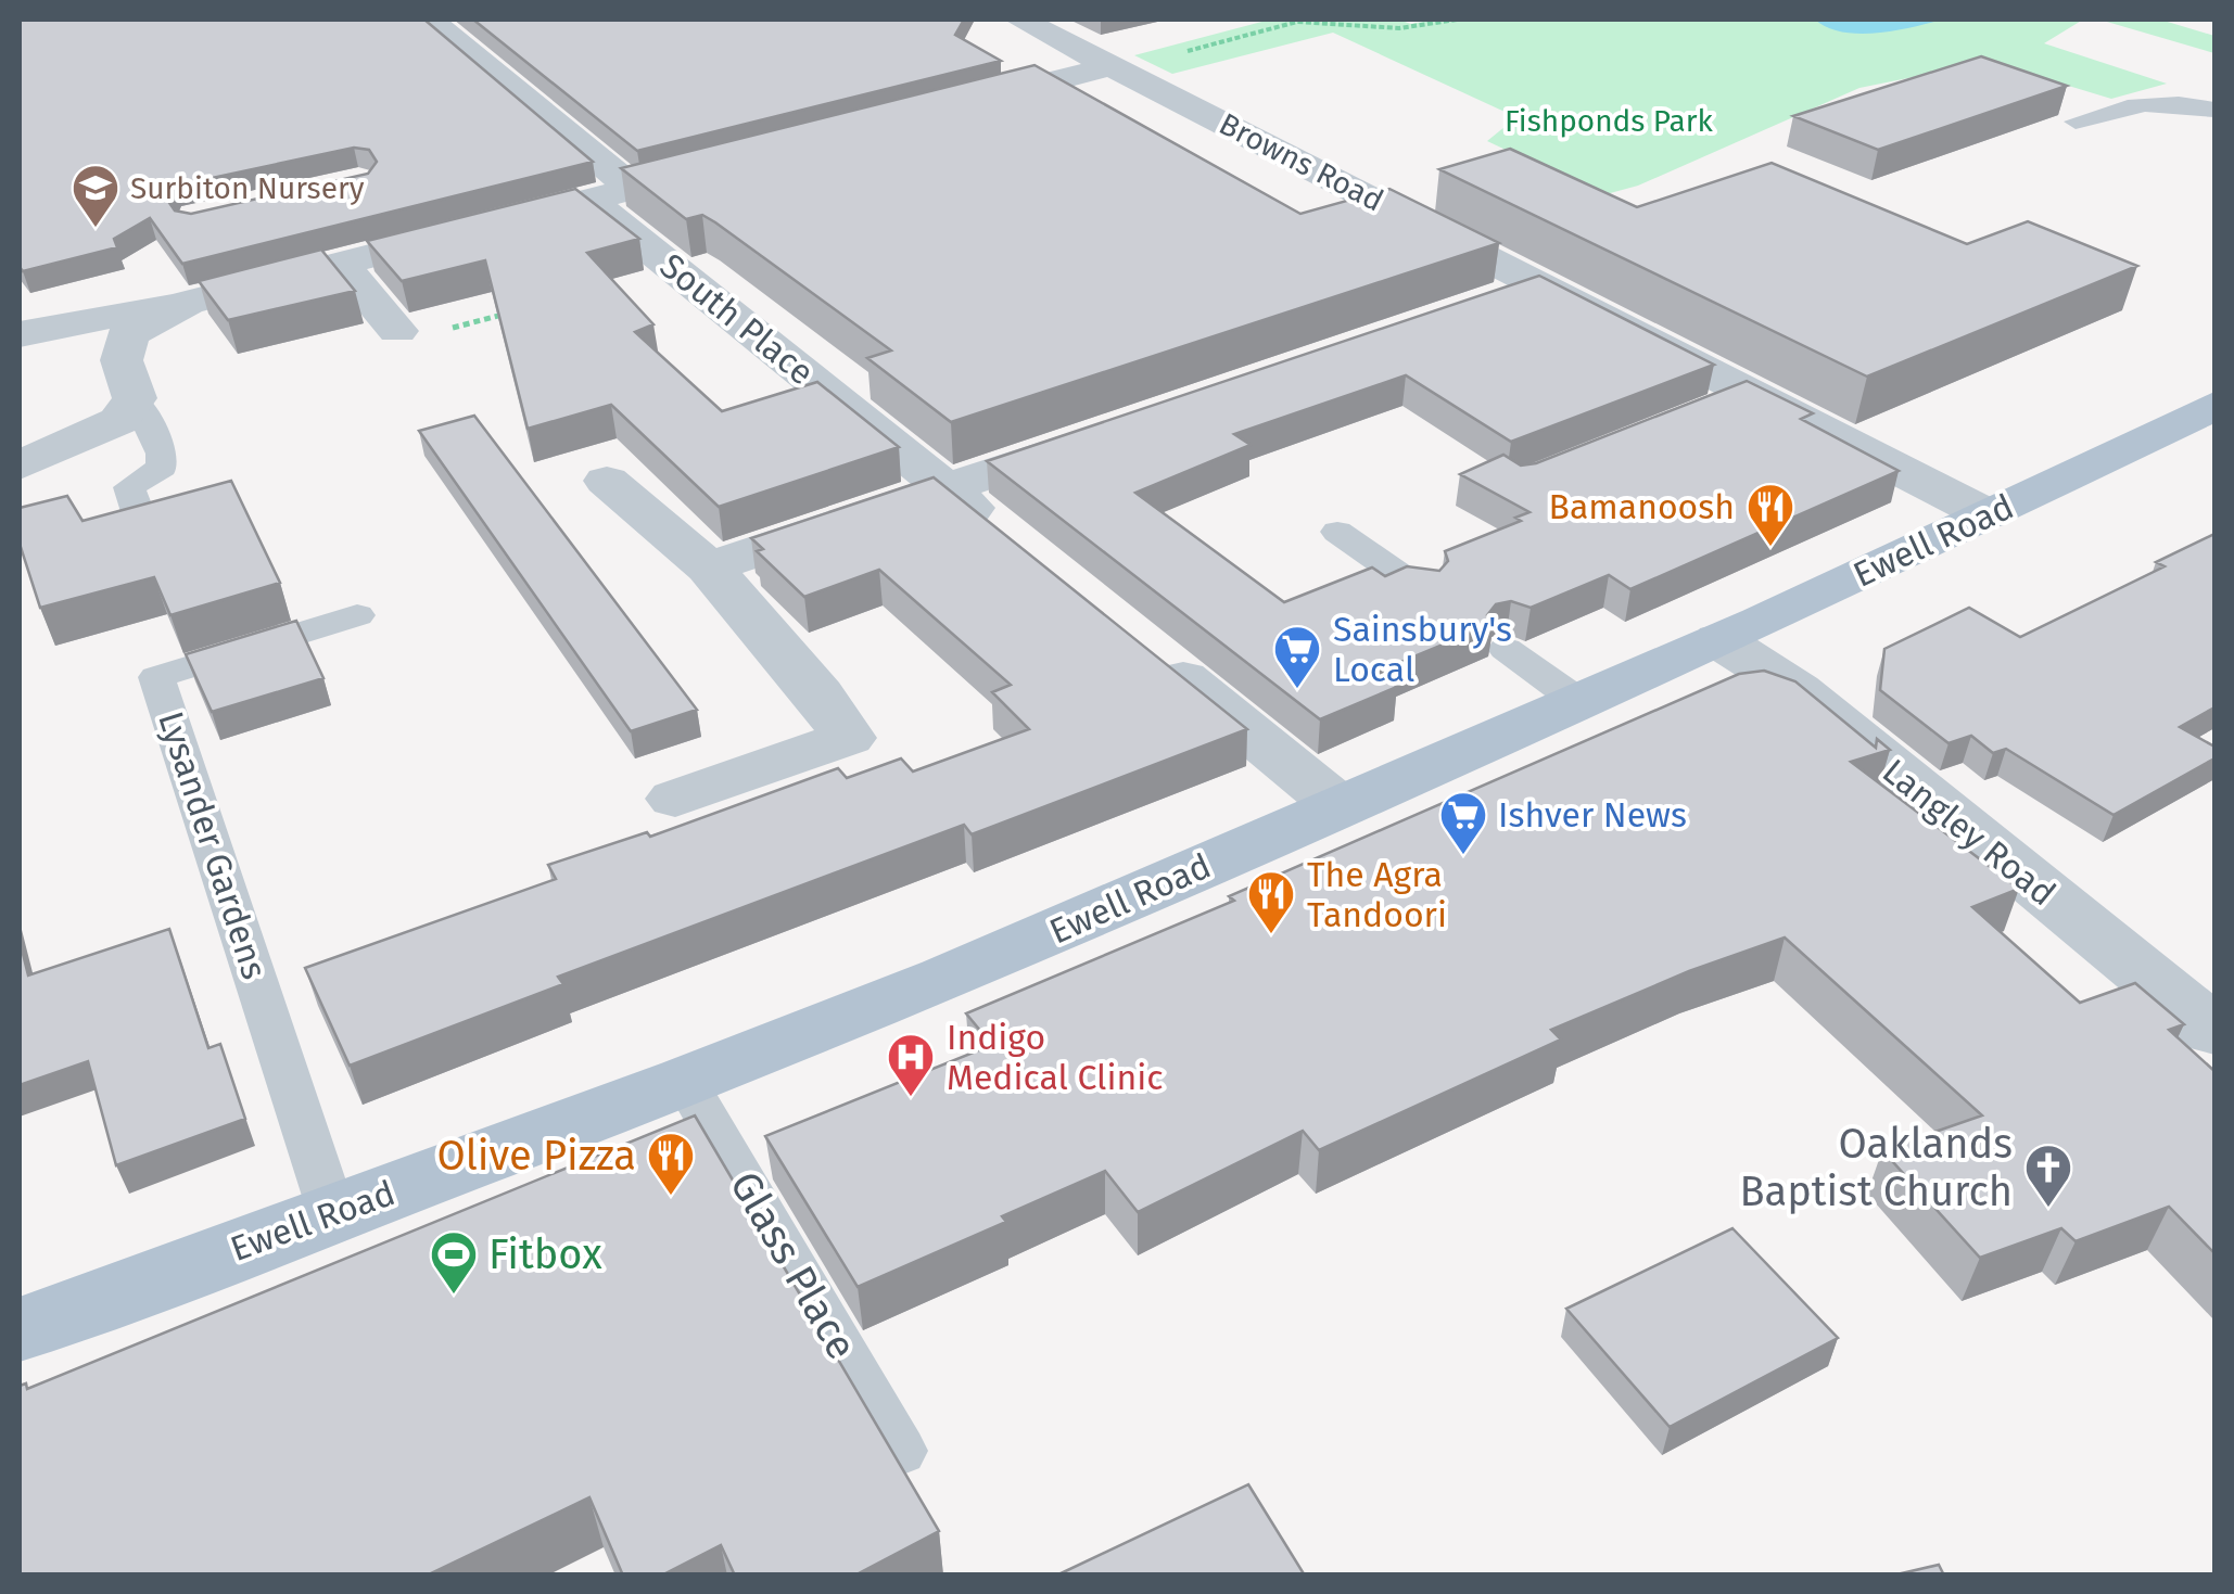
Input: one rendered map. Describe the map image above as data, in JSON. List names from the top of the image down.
{
  "streets": {
    "main road": ["Ewell Road"],
    "street": ["Browns Road", "South Place", "Langley Road"],
    "lane": ["Lysander Gardens", "Glass Place"]
  },
  "crossings": [
    ["Browns Road", "Ewell Road"],
    ["Ewell Road", "Langley Road"],
    ["Ewell Road", "Lysander Gardens"],
    ["Ewell Road", "Glass Place"]
  ],
  "parks": ["Fishponds Park"],
  "places": {
    "school or university": ["Surbiton Nursery"],
    "restaurant": ["Bamanoosh", "The Agra Tandoori", "Olive Pizza"],
    "supermarket": ["Sainsbury's Local", "Ishver News"],
    "hospital": ["Indigo Medical Clinic"],
    "church": ["Oaklands Baptist Church"],
    "sports": ["Fitbox"]
  }
}
